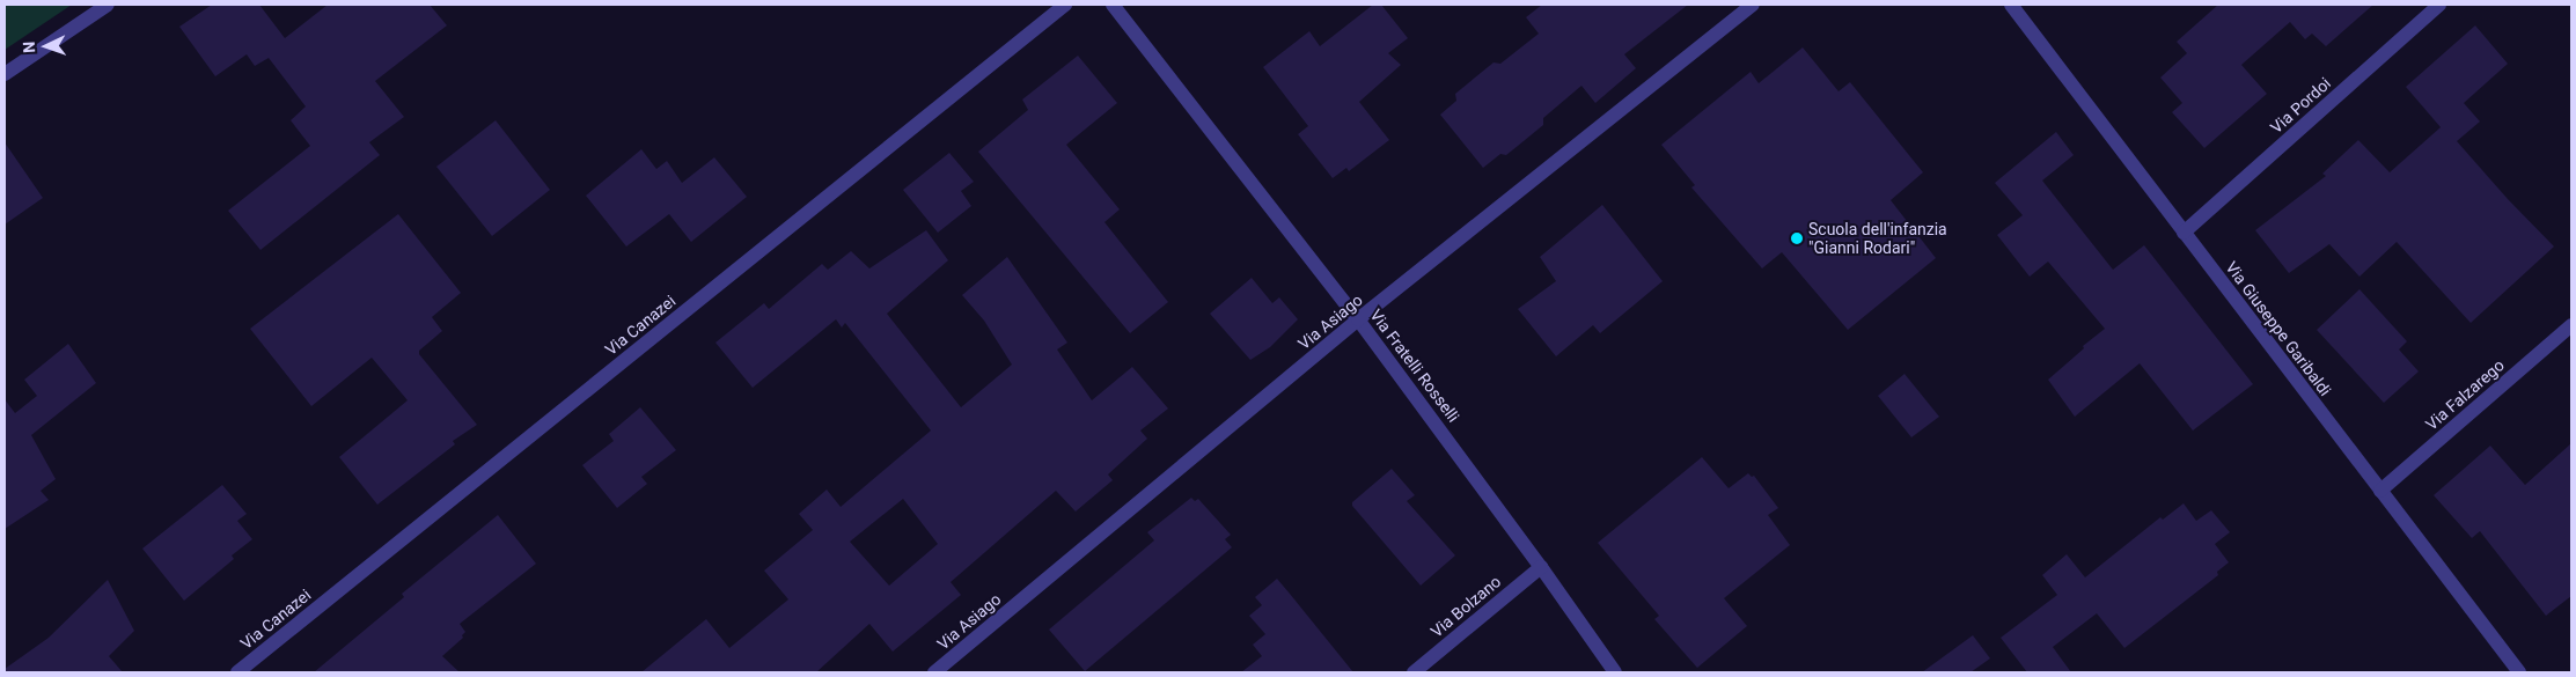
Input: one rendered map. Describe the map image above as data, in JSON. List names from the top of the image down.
{
  "streets": {
    "street": [
      "Via Pordoi",
      "Via Asiago",
      "Via Canazei",
      "Via Giuseppe Garibaldi",
      "Via Fratelli Rosselli",
      "Via Falzarego",
      "Via Bolzano"
    ]
  },
  "crossings": [
    ["Via Pordoi", "Via Giuseppe Garibaldi"],
    ["Via Asiago", "Via Fratelli Rosselli"],
    ["Via Giuseppe Garibaldi", "Via Falzarego"],
    ["Via Fratelli Rosselli", "Via Bolzano"]
  ],
  "places": ["Scuola dell'infanzia \"Gianni Rodari\""],
  "north": "left"
}
